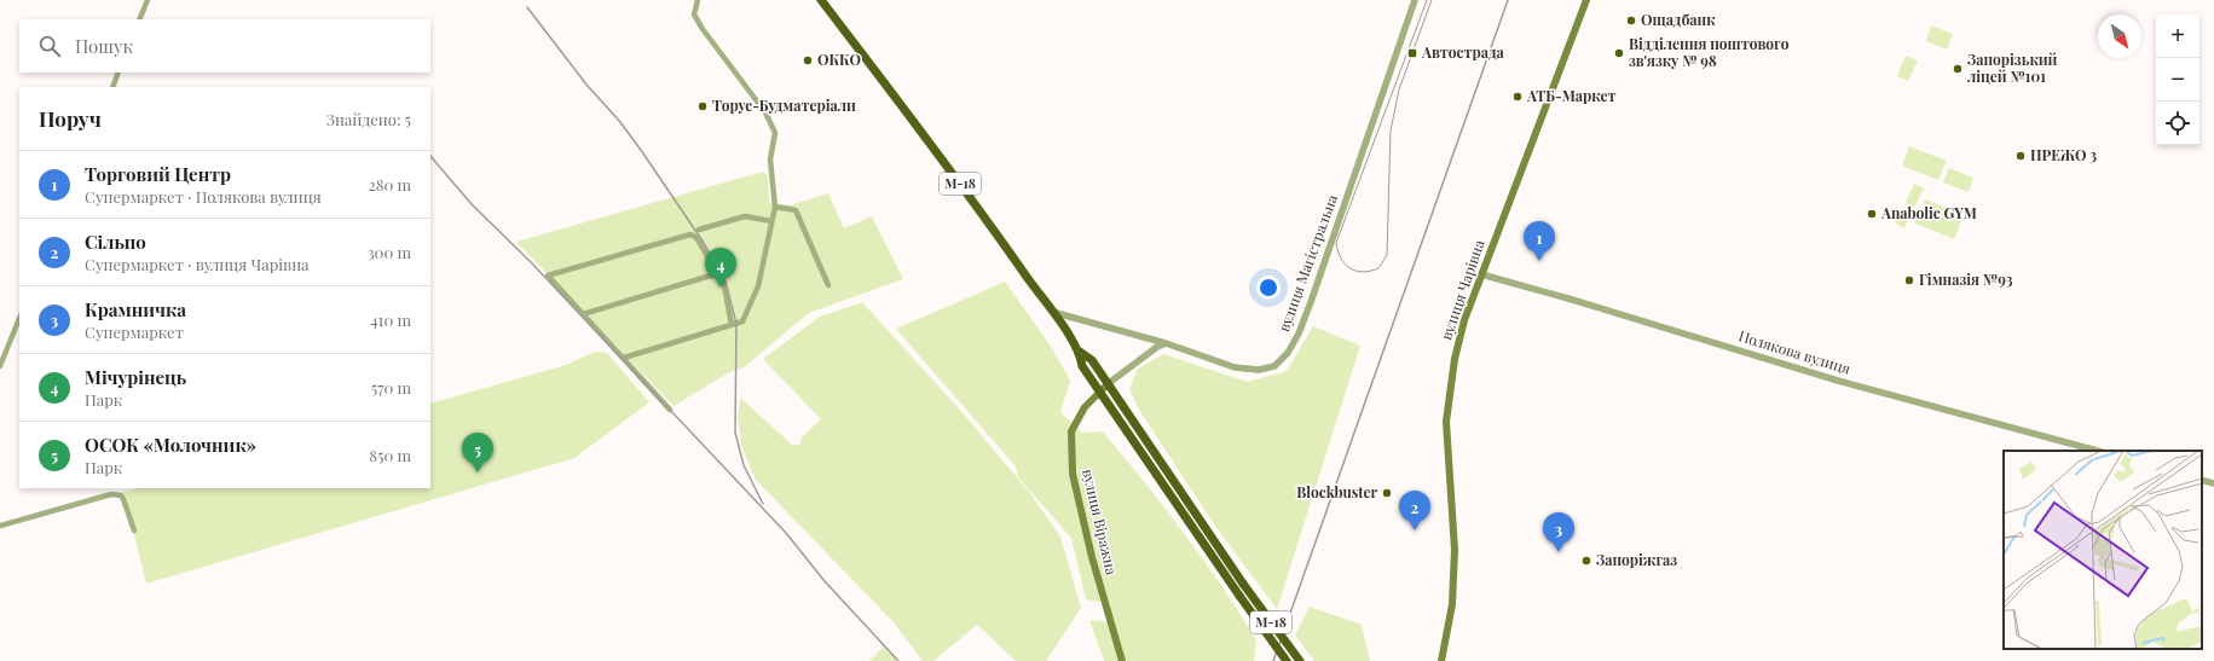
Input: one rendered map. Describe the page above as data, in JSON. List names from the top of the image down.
{
  "streets": {
    "highway": ["М-18"],
    "main road": ["вулиця Чарівна", "вулиця Віражна"],
    "street": ["вулиця Магістральна", "Полякова вулиця"]
  },
  "crossings": [
    ["М-18", "вулиця Магістральна"],
    ["М-18", "вулиця Віражна"],
    ["вулиця Магістральна", "вулиця Віражна"],
    ["вулиця Чарівна", "Полякова вулиця"]
  ],
  "places": {
    "other": [
      "Ощадбанк",
      "Відділення поштового зв'язку № 98",
      "ОККО",
      "Запорізький ліцей №101",
      "АТБ-Маркет",
      "Торус-Будматеріали",
      "ПРЕЖО 3",
      "Anabolic GYM",
      "Гімназія №93",
      "Blockbuster",
      "Запоріжгаз"
    ],
    "transit": ["Автострада"]
  },
  "north": "bottom right",
  "page": {
    "map_buttons": ["+", "−"],
    "search": "Пошук",
    "heading": ["Поруч", "Знайдено: 5"],
    "list": [
      {
        "mark": "1",
        "name": "Торговий Центр",
        "note": "Супермаркет · Полякова вулиця",
        "value": "280 m"
      },
      {
        "mark": "2",
        "name": "Сільпо",
        "note": "Супермаркет · вулиця Чарівна",
        "value": "300 m"
      },
      {
        "mark": "3",
        "name": "Крамничка",
        "note": "Супермаркет",
        "value": "410 m"
      },
      {
        "mark": "4",
        "name": "Мічурінець",
        "note": "Парк",
        "value": "570 m"
      },
      {
        "mark": "5",
        "name": "ОСОК «Молочник»",
        "note": "Парк",
        "value": "850 m"
      }
    ],
    "pins": [
      "1",
      "4",
      "5",
      "2",
      "3"
    ]
  }
}
